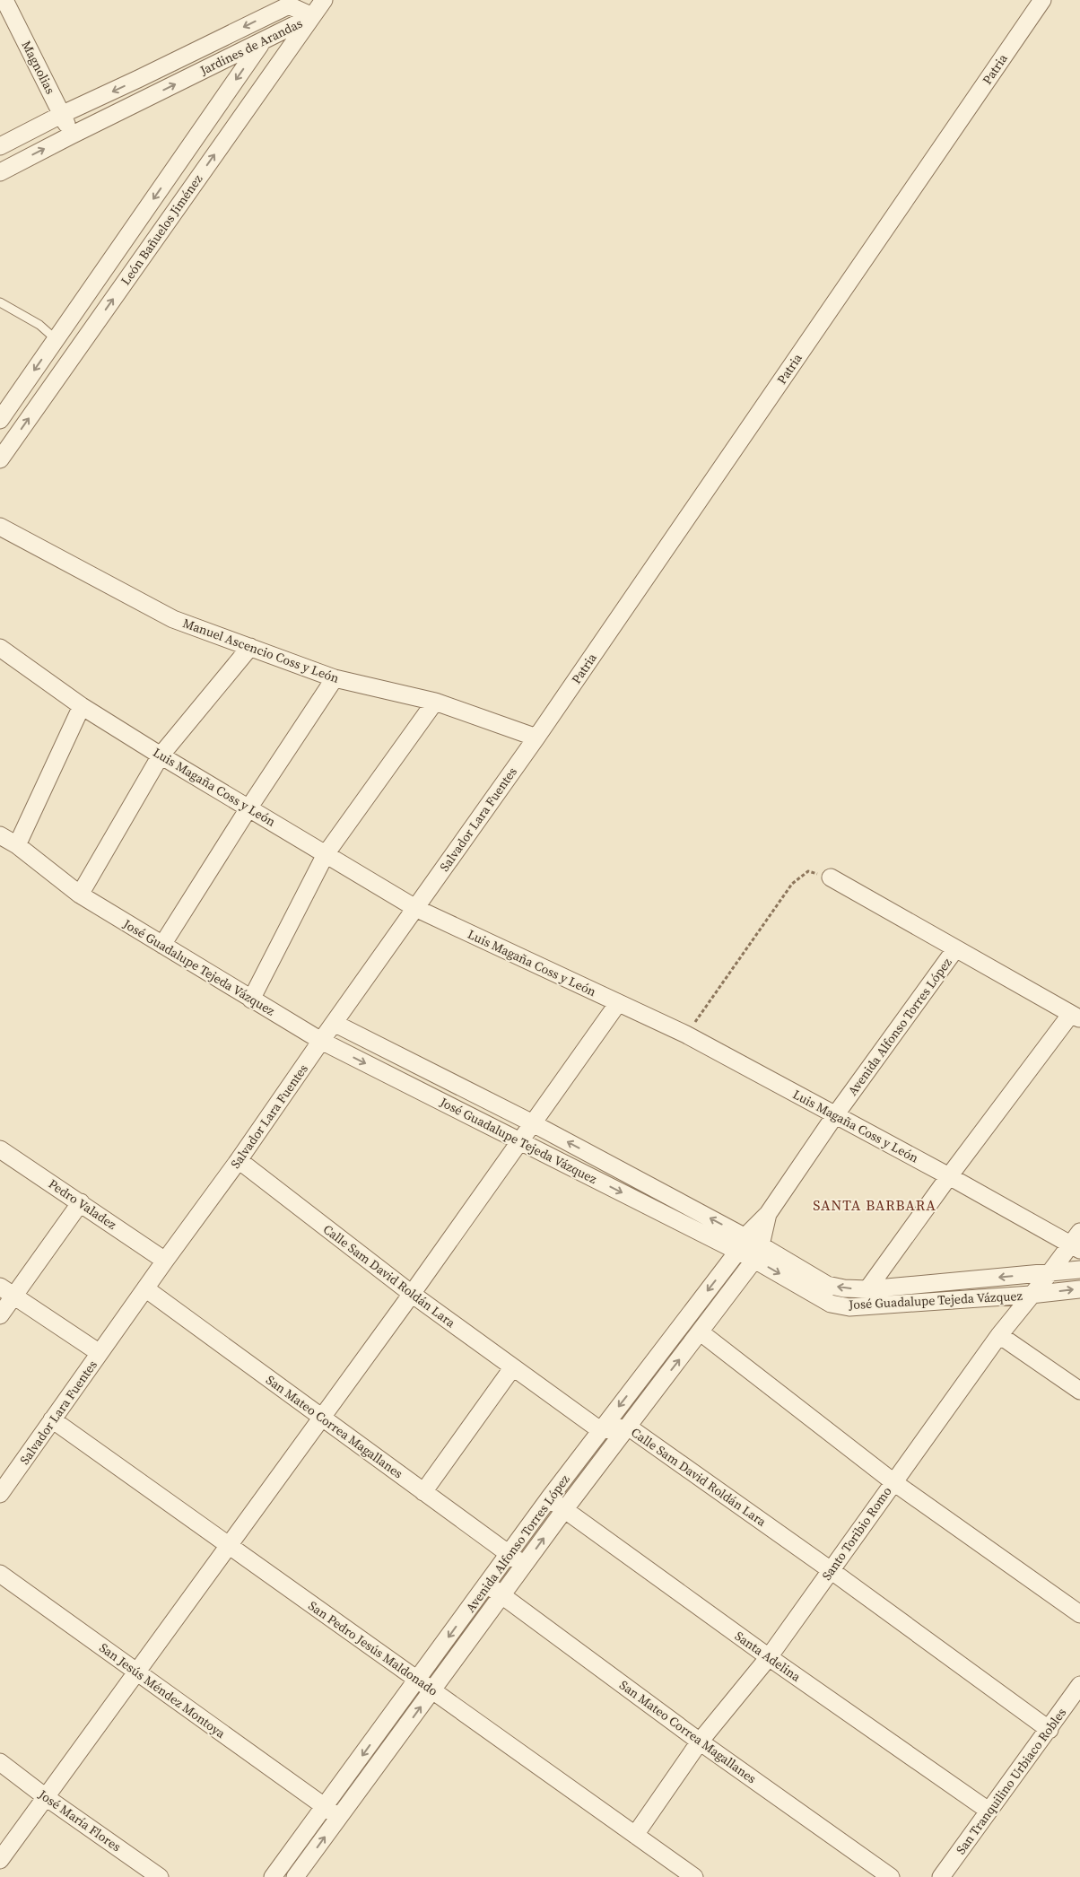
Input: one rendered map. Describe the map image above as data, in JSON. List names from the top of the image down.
{
  "streets": {
    "street": [
      "Jardines de Arandas",
      "Magnolias",
      "Patria",
      "León Bañuelos Jiménez",
      "Manuel Ascencio Coss y León",
      "Luis Magaña Coss y León",
      "Salvador Lara Fuentes",
      "José Guadalupe Tejeda Vázquez",
      "Avenida Alfonso Torres López",
      "Pedro Valadez",
      "Calle Sam David Roldán Lara",
      "San Mateo Correa Magallanes",
      "Santo Toribio Romo",
      "San Pedro Jesús Maldonado",
      "Santa Adelina",
      "San Jesús Méndez Montoya",
      "San Tranquilino Urbiaco Robles",
      "José María Flores"
    ]
  },
  "crossings": [
    ["Jardines de Arandas", "Magnolias"],
    ["Jardines de Arandas", "León Bañuelos Jiménez"],
    ["Patria", "Manuel Ascencio Coss y León"],
    ["Patria", "Salvador Lara Fuentes"],
    ["Manuel Ascencio Coss y León", "Salvador Lara Fuentes"],
    ["Luis Magaña Coss y León", "Salvador Lara Fuentes"],
    ["Luis Magaña Coss y León", "Avenida Alfonso Torres López"],
    ["Luis Magaña Coss y León", "Santo Toribio Romo"],
    ["Salvador Lara Fuentes", "José Guadalupe Tejeda Vázquez"],
    ["Salvador Lara Fuentes", "Pedro Valadez"],
    ["Salvador Lara Fuentes", "Calle Sam David Roldán Lara"],
    ["Salvador Lara Fuentes", "San Mateo Correa Magallanes"],
    ["Salvador Lara Fuentes", "San Pedro Jesús Maldonado"],
    ["José Guadalupe Tejeda Vázquez", "Avenida Alfonso Torres López"],
    ["José Guadalupe Tejeda Vázquez", "Santo Toribio Romo"],
    ["Avenida Alfonso Torres López", "Calle Sam David Roldán Lara"],
    ["Avenida Alfonso Torres López", "San Mateo Correa Magallanes"],
    ["Avenida Alfonso Torres López", "San Pedro Jesús Maldonado"],
    ["Avenida Alfonso Torres López", "Santa Adelina"],
    ["Avenida Alfonso Torres López", "San Jesús Méndez Montoya"],
    ["Calle Sam David Roldán Lara", "Santo Toribio Romo"],
    ["Calle Sam David Roldán Lara", "San Tranquilino Urbiaco Robles"],
    ["San Mateo Correa Magallanes", "Santo Toribio Romo"],
    ["Santo Toribio Romo", "San Pedro Jesús Maldonado"],
    ["Santo Toribio Romo", "Santa Adelina"],
    ["Santa Adelina", "San Tranquilino Urbiaco Robles"]
  ],
  "districts": ["SANTA BARBARA"]
}
